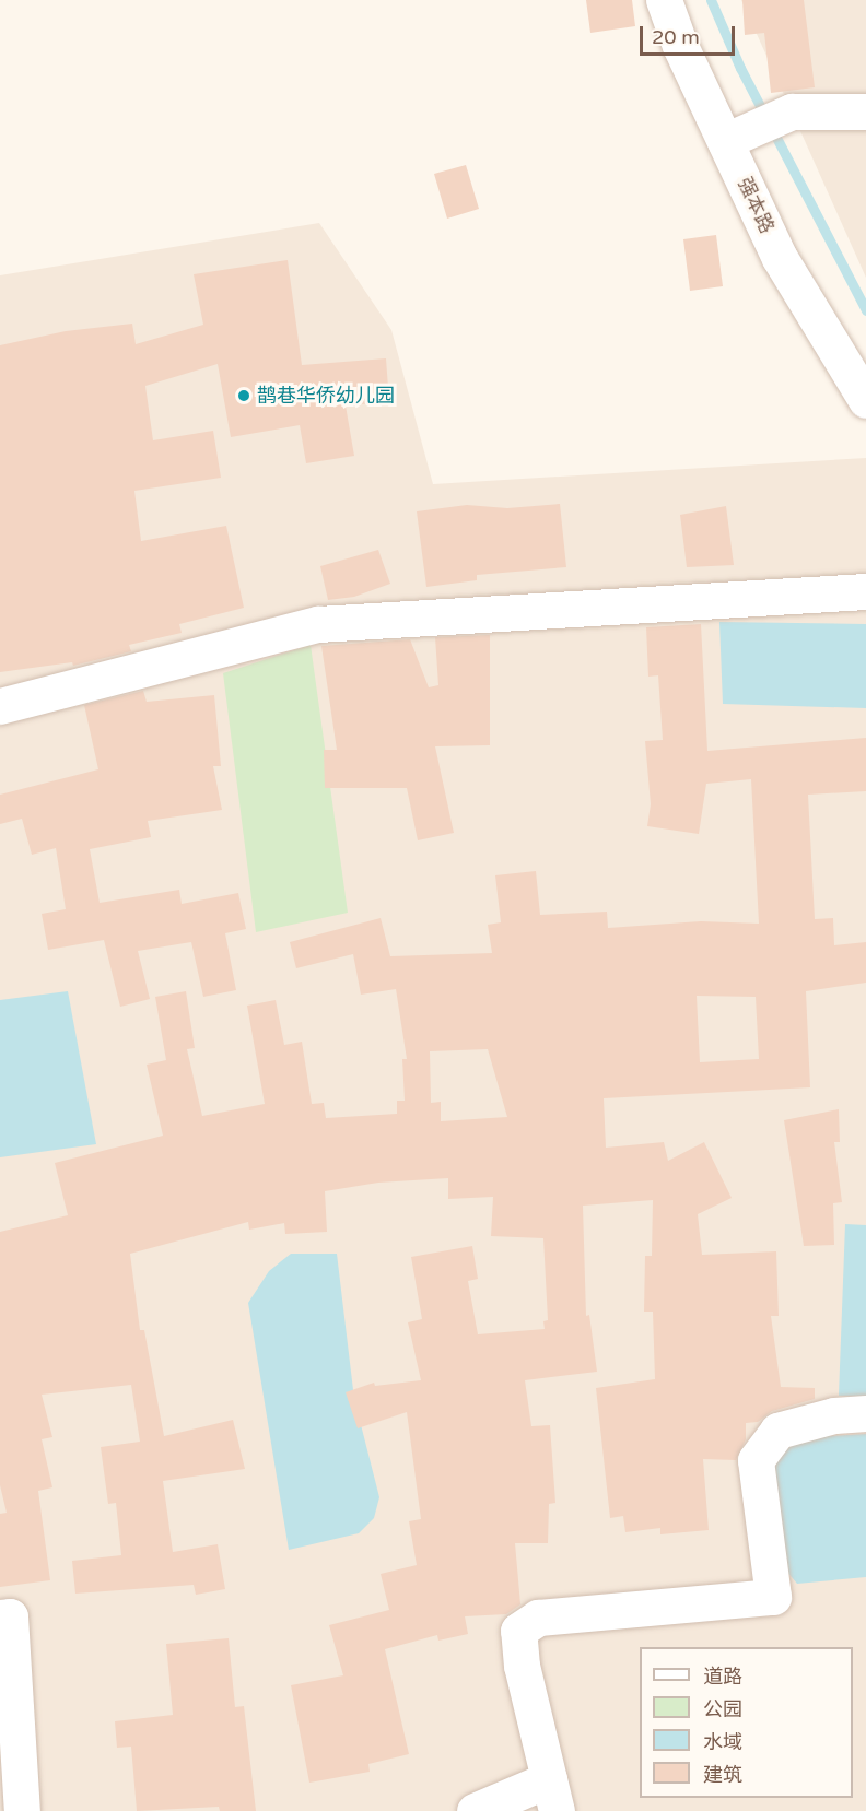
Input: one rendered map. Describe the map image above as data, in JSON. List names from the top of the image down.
{
  "streets": {
    "street": ["强本路"]
  },
  "places": ["鹊巷华侨幼儿园"],
  "legend": [
    "道路",
    "公园",
    "水域",
    "建筑"
  ],
  "scale_bar": "20 m"
}
